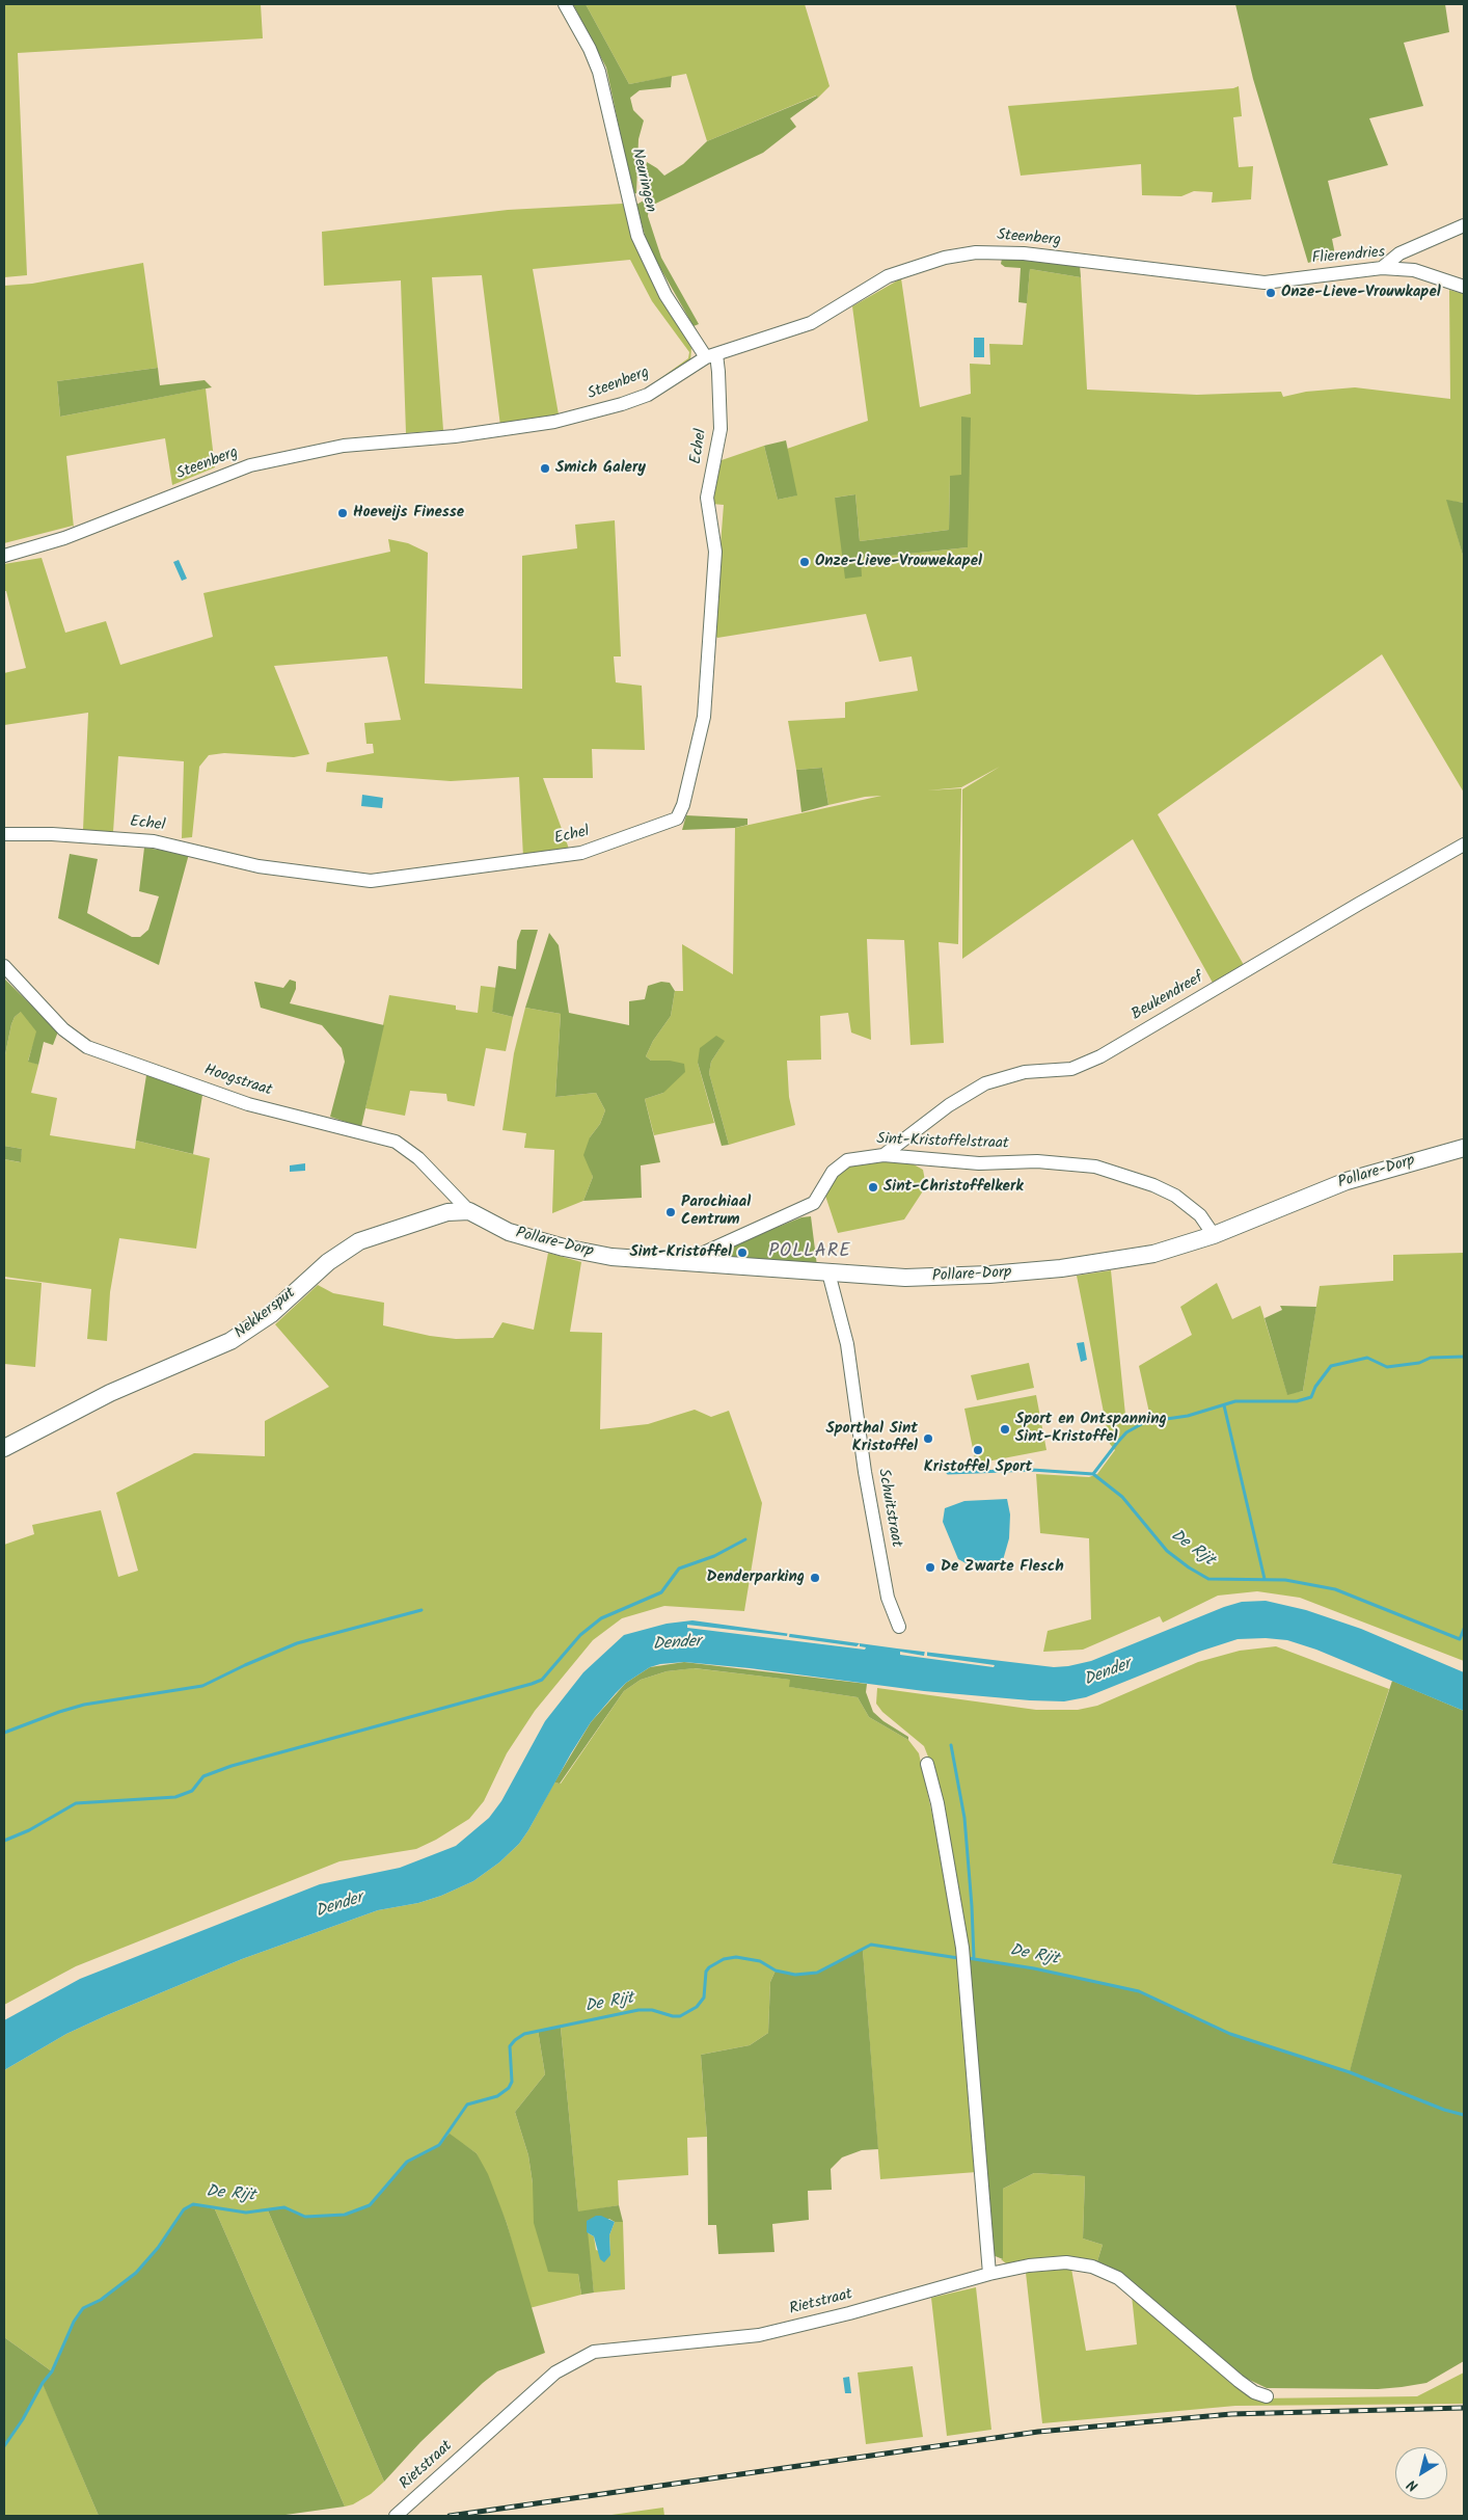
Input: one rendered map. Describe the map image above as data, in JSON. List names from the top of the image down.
{
  "streets": {
    "street": [
      "Neuringen",
      "Steenberg",
      "Flierendries",
      "Echel",
      "Beukendreef",
      "Hoogstraat",
      "Sint-Kristoffelstraat",
      "Pollare-Dorp",
      "Nekkersput",
      "Schuitstraat",
      "Rietstraat"
    ]
  },
  "crossings": [
    ["Neuringen", "Steenberg"],
    ["Neuringen", "Echel"],
    ["Steenberg", "Flierendries"],
    ["Steenberg", "Echel"],
    ["Beukendreef", "Sint-Kristoffelstraat"],
    ["Hoogstraat", "Pollare-Dorp"],
    ["Hoogstraat", "Nekkersput"],
    ["Sint-Kristoffelstraat", "Pollare-Dorp"],
    ["Pollare-Dorp", "Nekkersput"],
    ["Pollare-Dorp", "Schuitstraat"]
  ],
  "districts": ["POLLARE"],
  "water": ["De Rijt", "Dender"],
  "places": [
    "Onze-Lieve-Vrouwkapel",
    "Smich Galery",
    "Hoeveijs Finesse",
    "Onze-Lieve-Vrouwekapel",
    "Sint-Christoffelkerk",
    "Parochiaal Centrum",
    "Sint-Kristoffel",
    "Sport en Ontspanning Sint-Kristoffel",
    "Sporthal Sint Kristoffel",
    "Kristoffel Sport",
    "De Zwarte Flesch",
    "Denderparking"
  ],
  "north": "bottom left"
}
